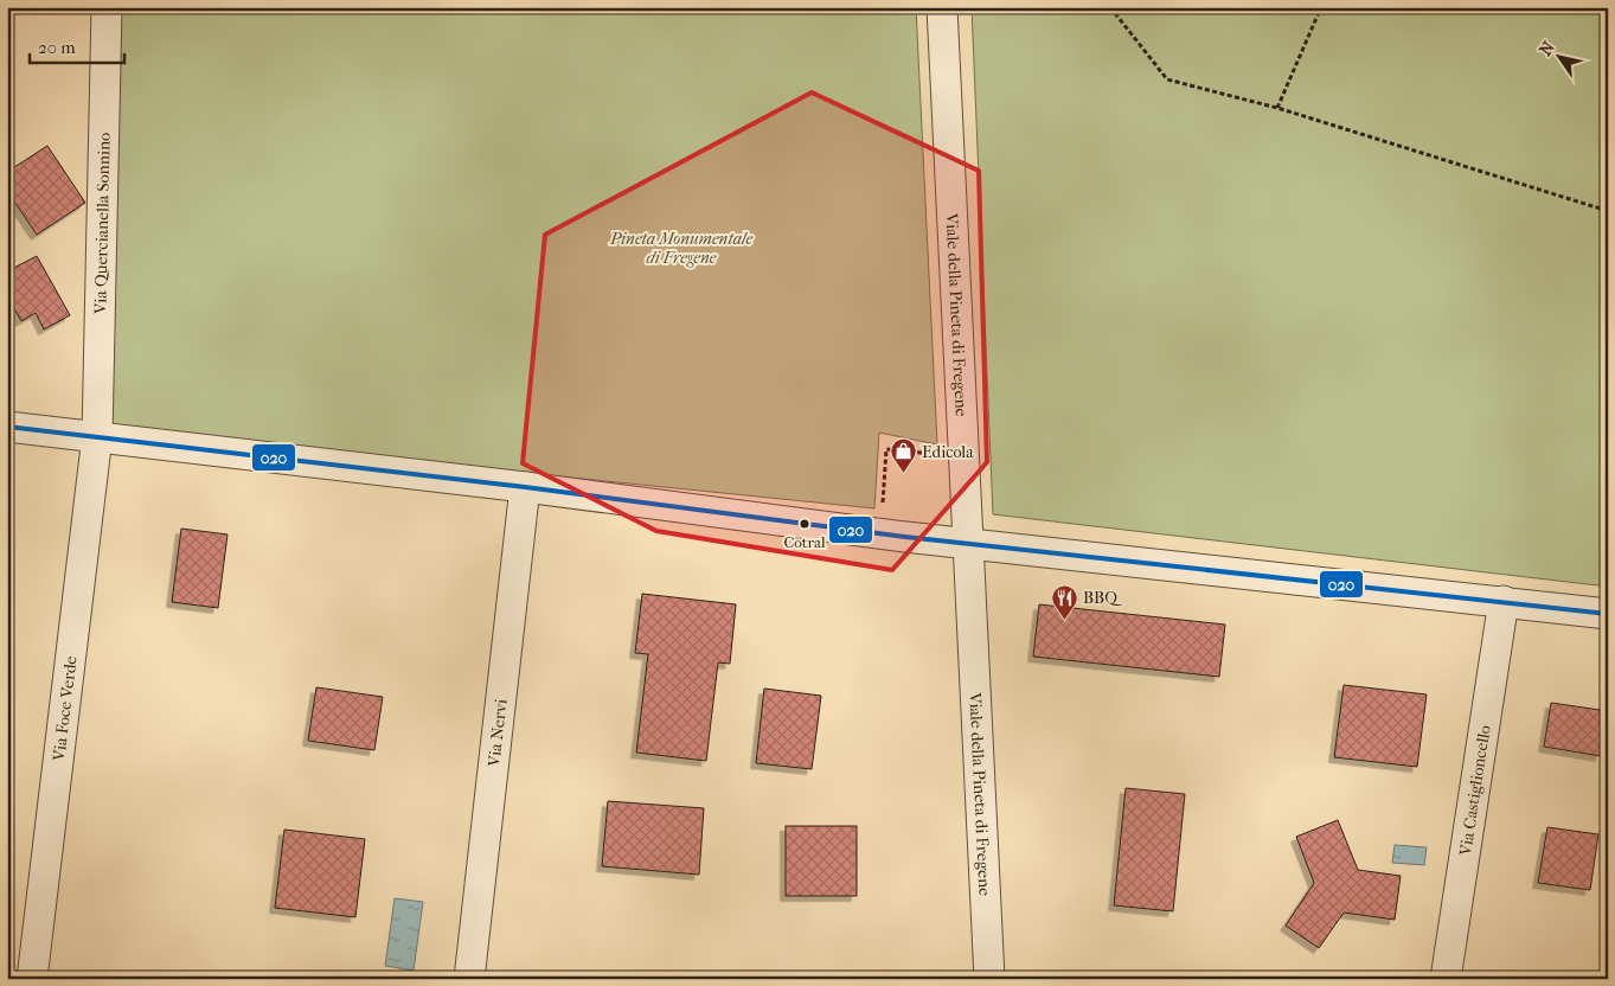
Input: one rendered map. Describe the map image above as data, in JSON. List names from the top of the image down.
{
  "streets": {
    "street": [
      "Via Quercianella Sonnino",
      "Viale della Pineta di Fregene",
      "Via Foce Verde",
      "Via Nervi",
      "Via Castiglioncello"
    ]
  },
  "crossings": [
    ["Via Quercianella Sonnino", "Via Foce Verde"]
  ],
  "parks": ["Pineta Monumentale di Fregene"],
  "places": {
    "shop": ["Edicola"],
    "other": ["Cotral"],
    "restaurant": ["BBQ"]
  },
  "lines": ["transit line 020"],
  "scale_bar": "20 m",
  "north": "top left"
}
